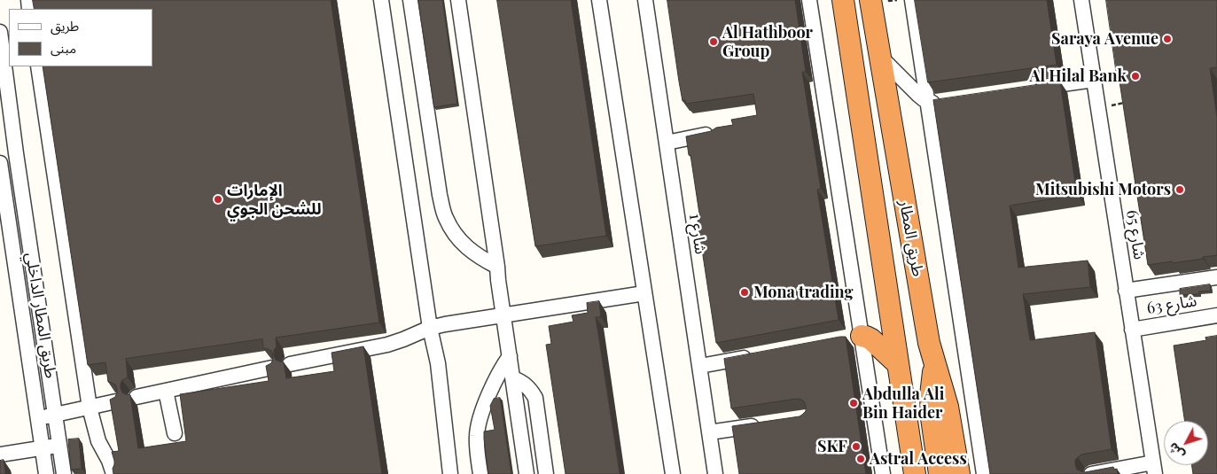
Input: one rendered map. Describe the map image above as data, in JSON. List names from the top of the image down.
{
  "streets": {
    "highway": ["طريق المطار"],
    "street": [
      "شارع 1",
      "شارع 65",
      "شارع 63",
      "طريق المطار الداخلي"
    ]
  },
  "crossings": [
    ["شارع 65", "شارع 63"]
  ],
  "places": [
    "Saraya Avenue",
    "Al Hathboor Group",
    "Al Hilal Bank",
    "Mitsubishi Motors",
    "الإمارات للشحن الجوي",
    "Mona trading",
    "Abdulla Ali Bin Haider",
    "SKF",
    "Astral Access"
  ],
  "legend": ["طريق", "مبنى"],
  "north": "bottom left"
}
